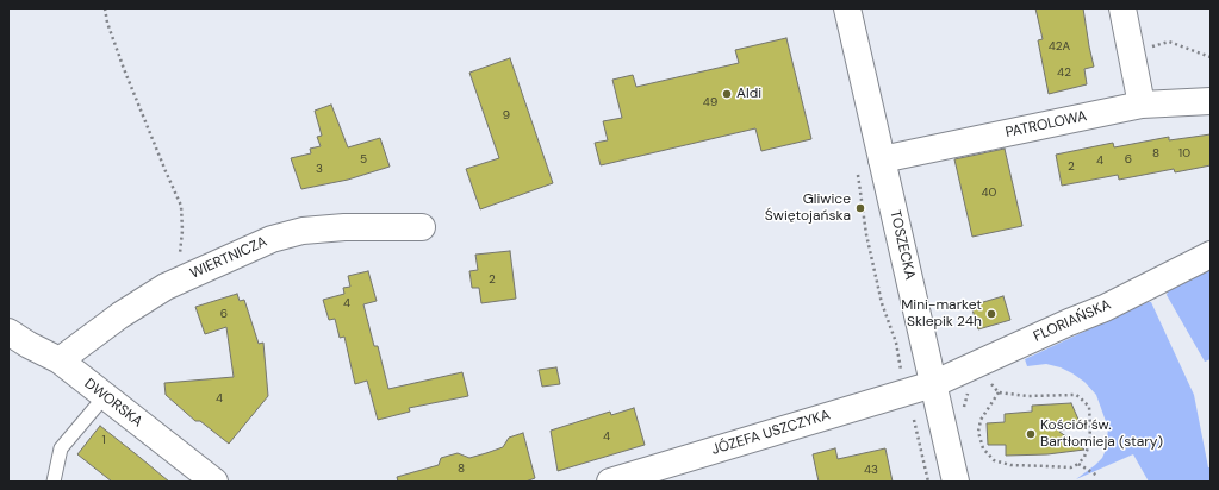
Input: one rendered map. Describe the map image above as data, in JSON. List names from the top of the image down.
{
  "streets": {
    "street": [
      "PATROLOWA",
      "TOSZECKA",
      "WIERTNICZA",
      "FLORIAŃSKA",
      "DWORSKA",
      "JÓZEFA USZCZYKA"
    ]
  },
  "crossings": [
    ["PATROLOWA", "TOSZECKA"],
    ["TOSZECKA", "FLORIAŃSKA"],
    ["TOSZECKA", "JÓZEFA USZCZYKA"],
    ["WIERTNICZA", "DWORSKA"],
    ["FLORIAŃSKA", "JÓZEFA USZCZYKA"]
  ],
  "places": [
    "Aldi",
    "Gliwice Świętojańska",
    "Mini-market Sklepik 24h",
    "Kościół św. Bartłomieja (stary)"
  ],
  "house_numbers": [
    "42A",
    "42",
    "49",
    "9",
    "8",
    "10",
    "5",
    "6",
    "4",
    "2",
    "3",
    "40",
    "2",
    "4",
    "6",
    "4",
    "4",
    "1",
    "8",
    "43"
  ]
}
